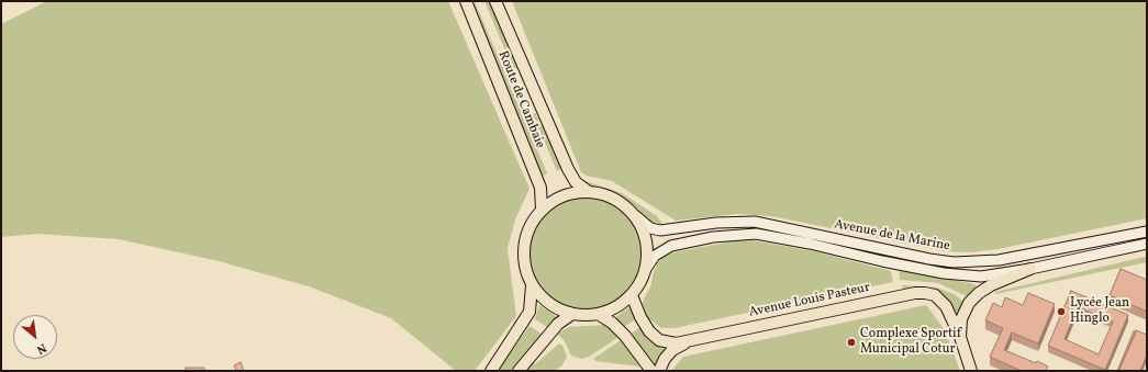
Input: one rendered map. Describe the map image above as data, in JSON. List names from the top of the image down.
{
  "streets": {
    "main road": ["Route de Cambaie", "Avenue de la Marine", "Avenue Louis Pasteur"]
  },
  "crossings": [
    ["Route de Cambaie", "Avenue de la Marine"],
    ["Route de Cambaie", "Avenue Louis Pasteur"],
    ["Avenue de la Marine", "Avenue Louis Pasteur"]
  ],
  "places": ["Lycée Jean Hinglo", "Complexe Sportif Municipal Cotur"],
  "north": "bottom right"
}
